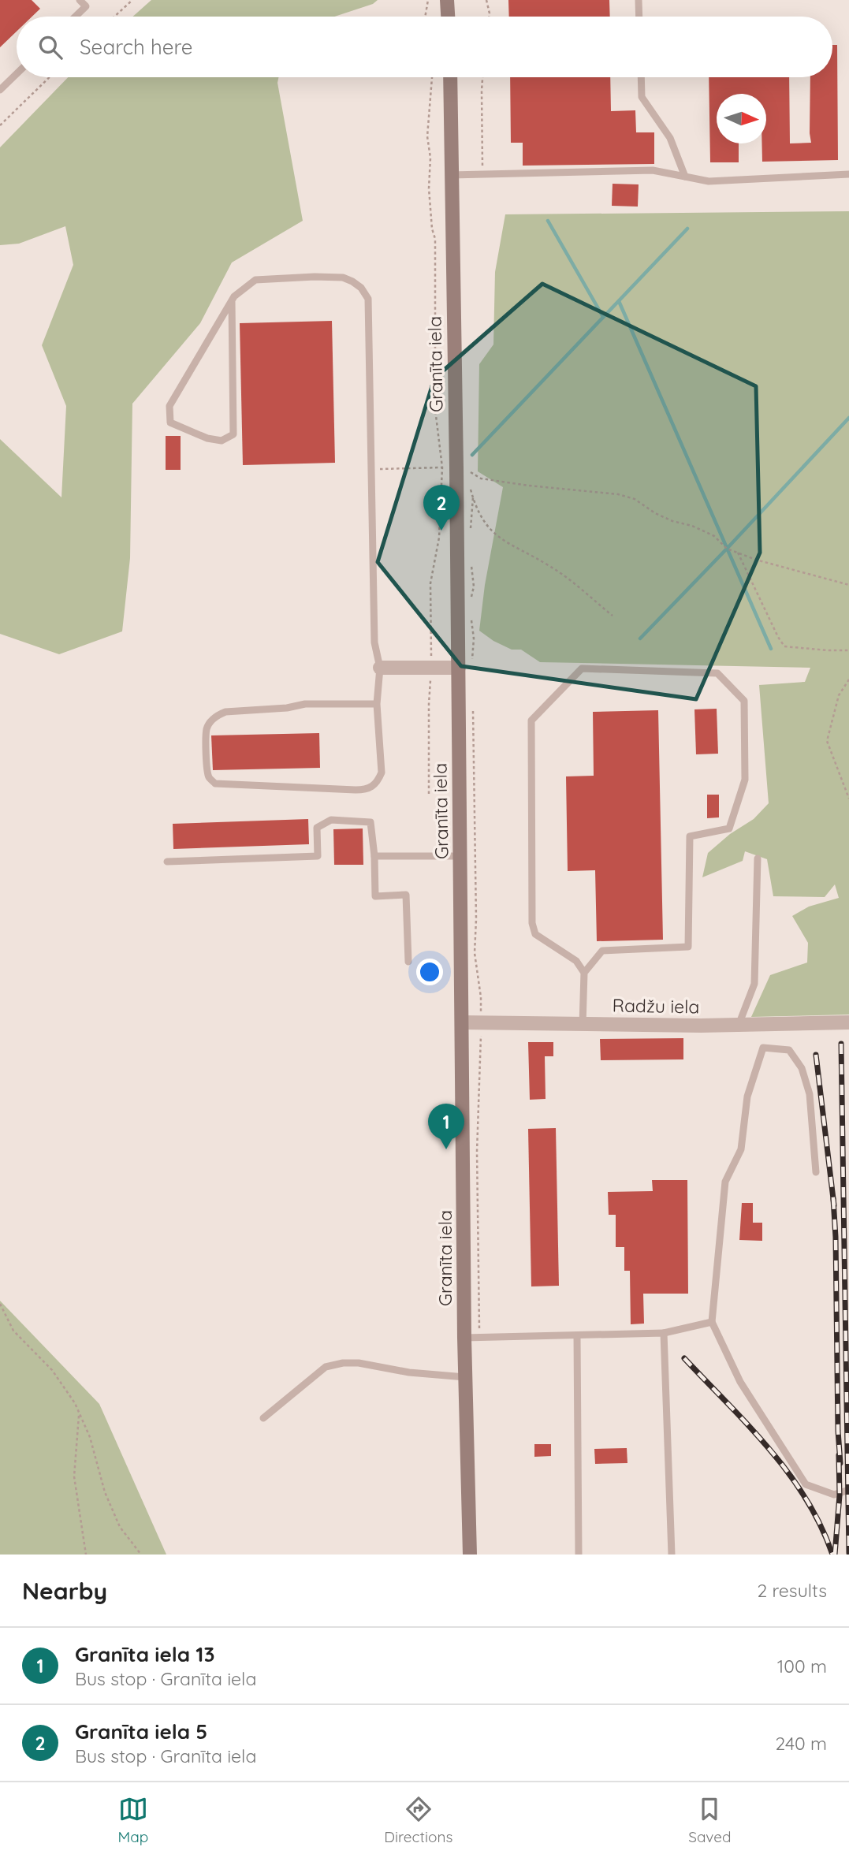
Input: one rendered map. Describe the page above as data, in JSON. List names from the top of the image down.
{
  "streets": {
    "main road": ["Granīta iela"],
    "street": ["Radžu iela"]
  },
  "crossings": [
    ["Granīta iela", "Radžu iela"]
  ],
  "north": "right",
  "page": {
    "search": "Search here",
    "pins": ["2", "1"],
    "heading": ["Nearby", "2 results"],
    "list": [
      {
        "mark": "1",
        "name": "Granīta iela 13",
        "note": "Bus stop · Granīta iela",
        "value": "100 m"
      },
      {
        "mark": "2",
        "name": "Granīta iela 5",
        "note": "Bus stop · Granīta iela",
        "value": "240 m"
      }
    ],
    "nav": ["Map", "Directions", "Saved"]
  }
}
